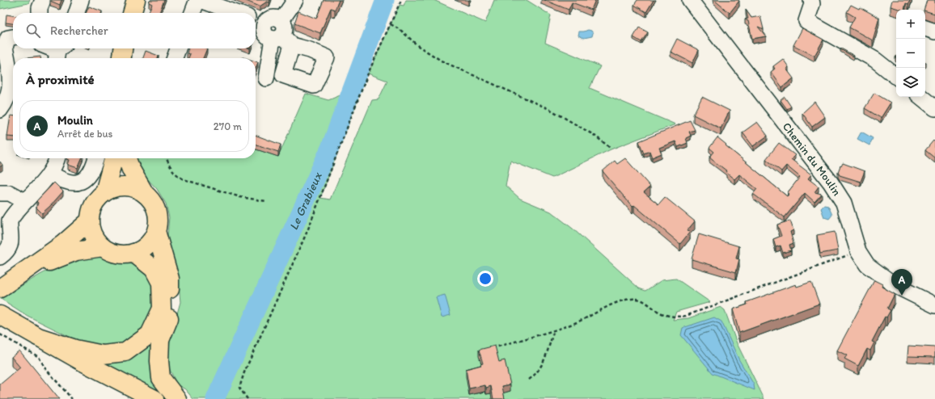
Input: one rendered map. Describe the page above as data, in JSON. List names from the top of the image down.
{
  "streets": {
    "street": ["Chemin du Moulin"]
  },
  "water": ["Le Grabieux"],
  "page": {
    "map_buttons": ["+", "−"],
    "search": "Rechercher",
    "heading": "À proximité",
    "list": [
      {
        "mark": "A",
        "name": "Moulin",
        "note": "Arrêt de bus",
        "value": "270 m"
      }
    ],
    "pins": "A"
  }
}
